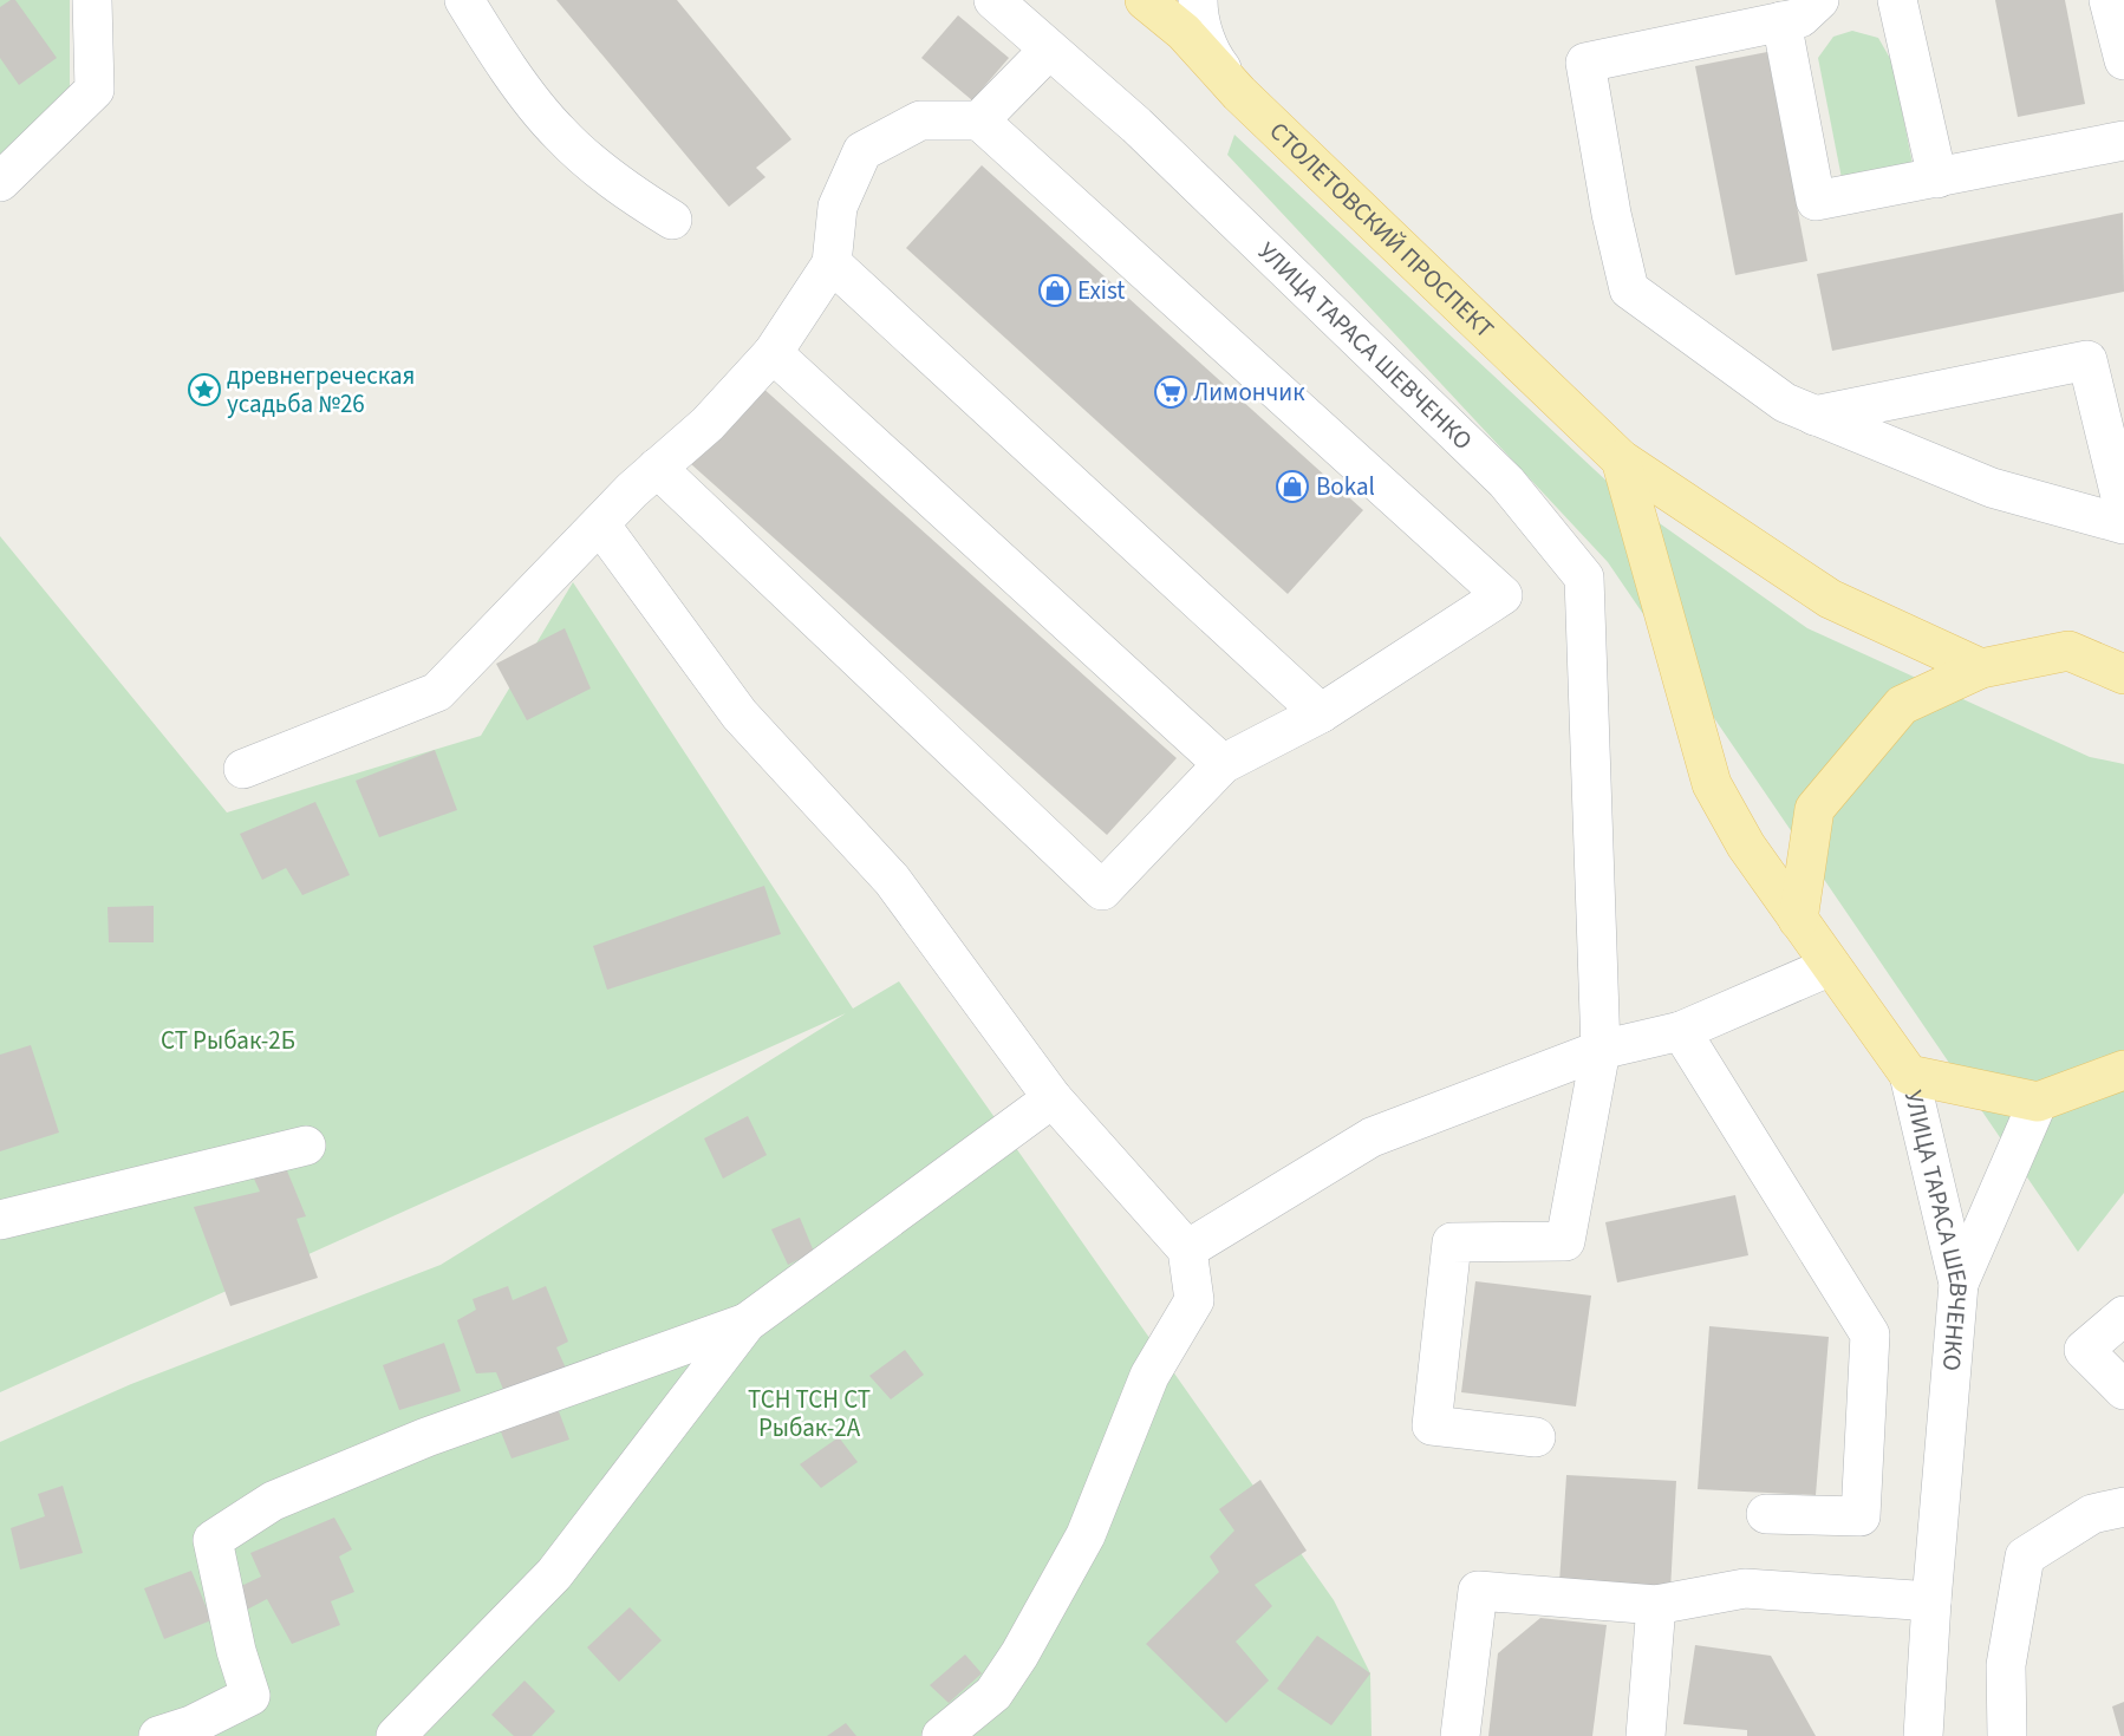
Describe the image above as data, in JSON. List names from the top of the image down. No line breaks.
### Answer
{"streets":{"main road":["СТОЛЕТОВСКИЙ ПРОСПЕКТ","УЛИЦА ТАРАСА ШЕВЧЕНКО"]},"crossings":[["СТОЛЕТОВСКИЙ ПРОСПЕКТ","УЛИЦА ТАРАСА ШЕВЧЕНКО"]],"parks":["СТ Рыбак-2Б","ТСН ТСН СТ Рыбак-2А"],"places":{"shop":["Exist","Bokal"],"place":["древнегреческая усадьба №26"],"supermarket":["Лимончик"]}}
